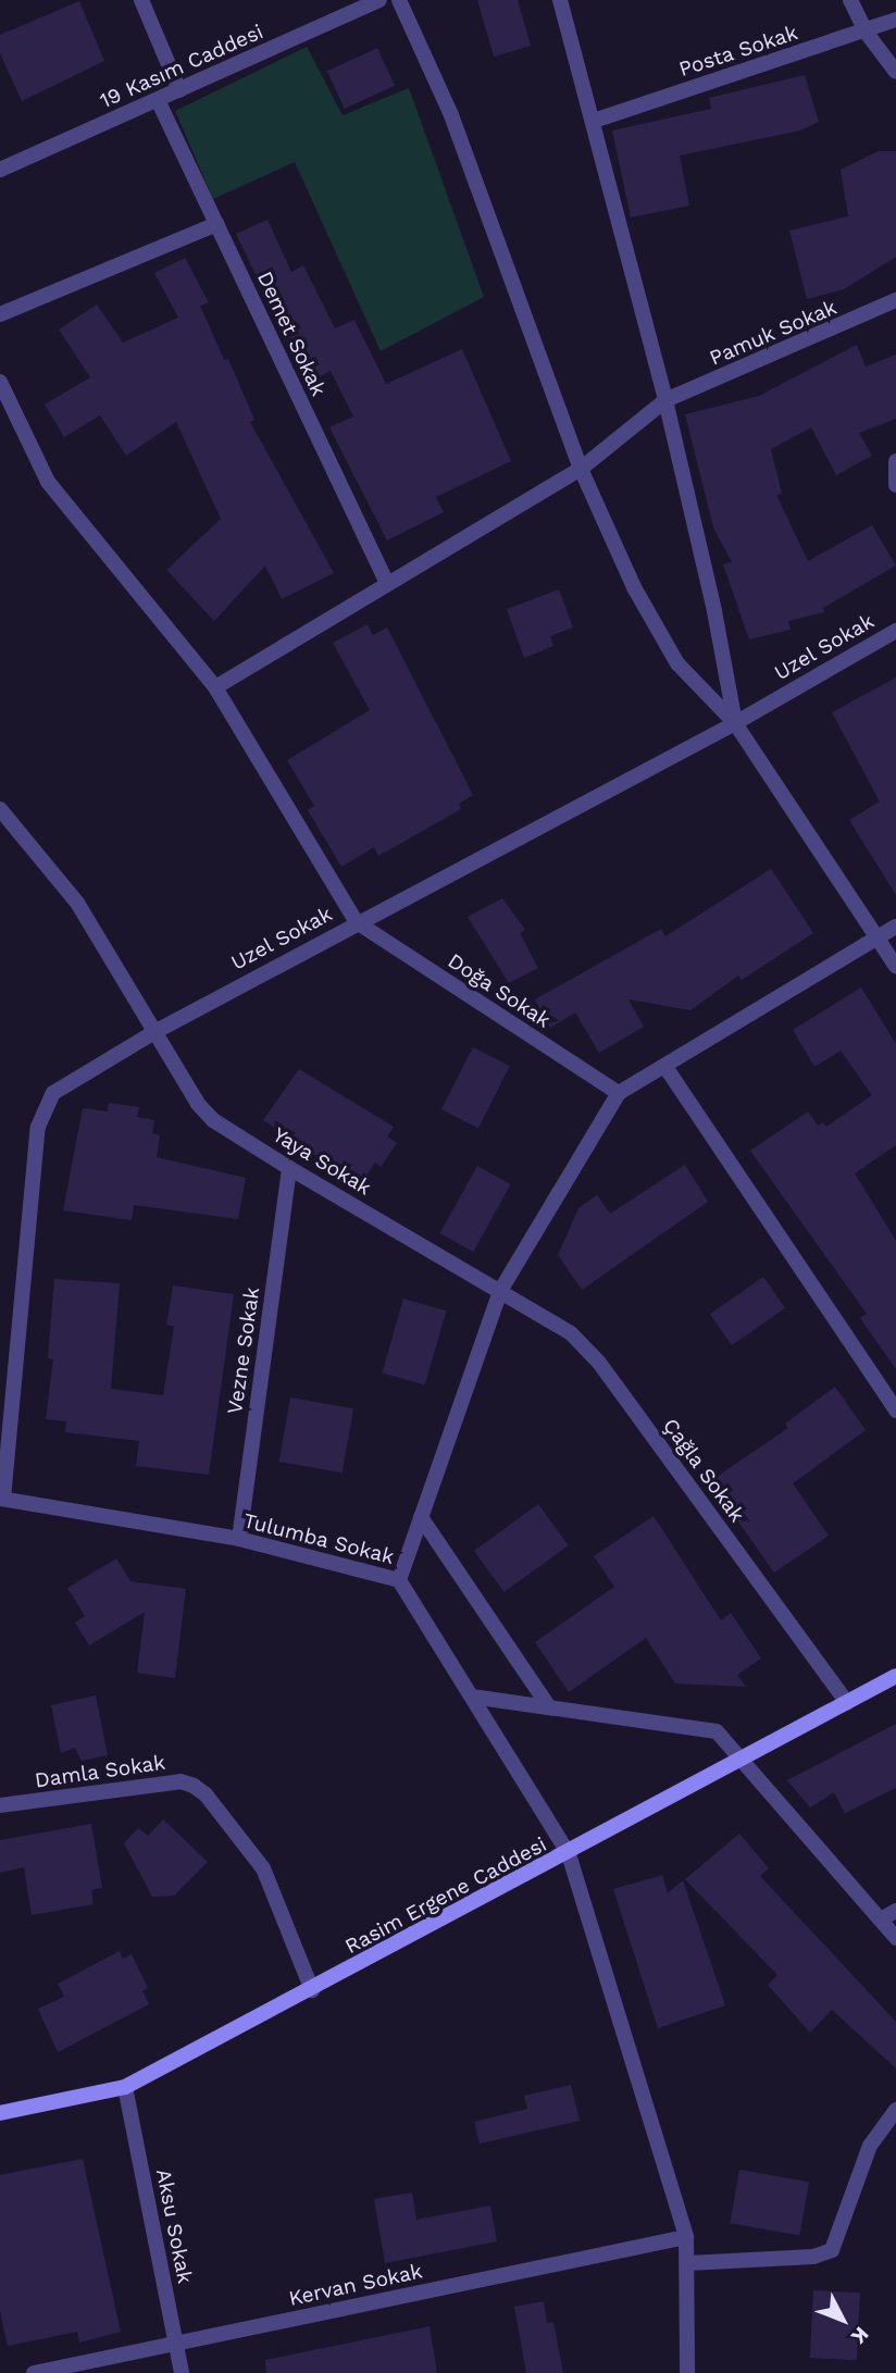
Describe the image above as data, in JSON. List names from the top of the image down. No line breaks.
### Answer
{"streets":{"main road":["Rasim Ergene Caddesi"],"street":["Posta Sokak","19 Kasım Caddesi","Pamuk Sokak","Demet Sokak","Uzel Sokak","Doğa Sokak","Yaya Sokak","Vezne Sokak","Çağla Sokak","Tulumba Sokak","Damla Sokak","Aksu Sokak","Kervan Sokak"]},"crossings":[["19 Kasım Caddesi","Demet Sokak"],["Pamuk Sokak","Demet Sokak"],["Uzel Sokak","Doğa Sokak"],["Uzel Sokak","Yaya Sokak"],["Uzel Sokak","Tulumba Sokak"],["Yaya Sokak","Vezne Sokak"],["Yaya Sokak","Çağla Sokak"],["Vezne Sokak","Tulumba Sokak"],["Çağla Sokak","Rasim Ergene Caddesi"],["Tulumba Sokak","Rasim Ergene Caddesi"],["Tulumba Sokak","Kervan Sokak"],["Damla Sokak","Rasim Ergene Caddesi"],["Rasim Ergene Caddesi","Aksu Sokak"],["Aksu Sokak","Kervan Sokak"]],"north":"bottom right"}
